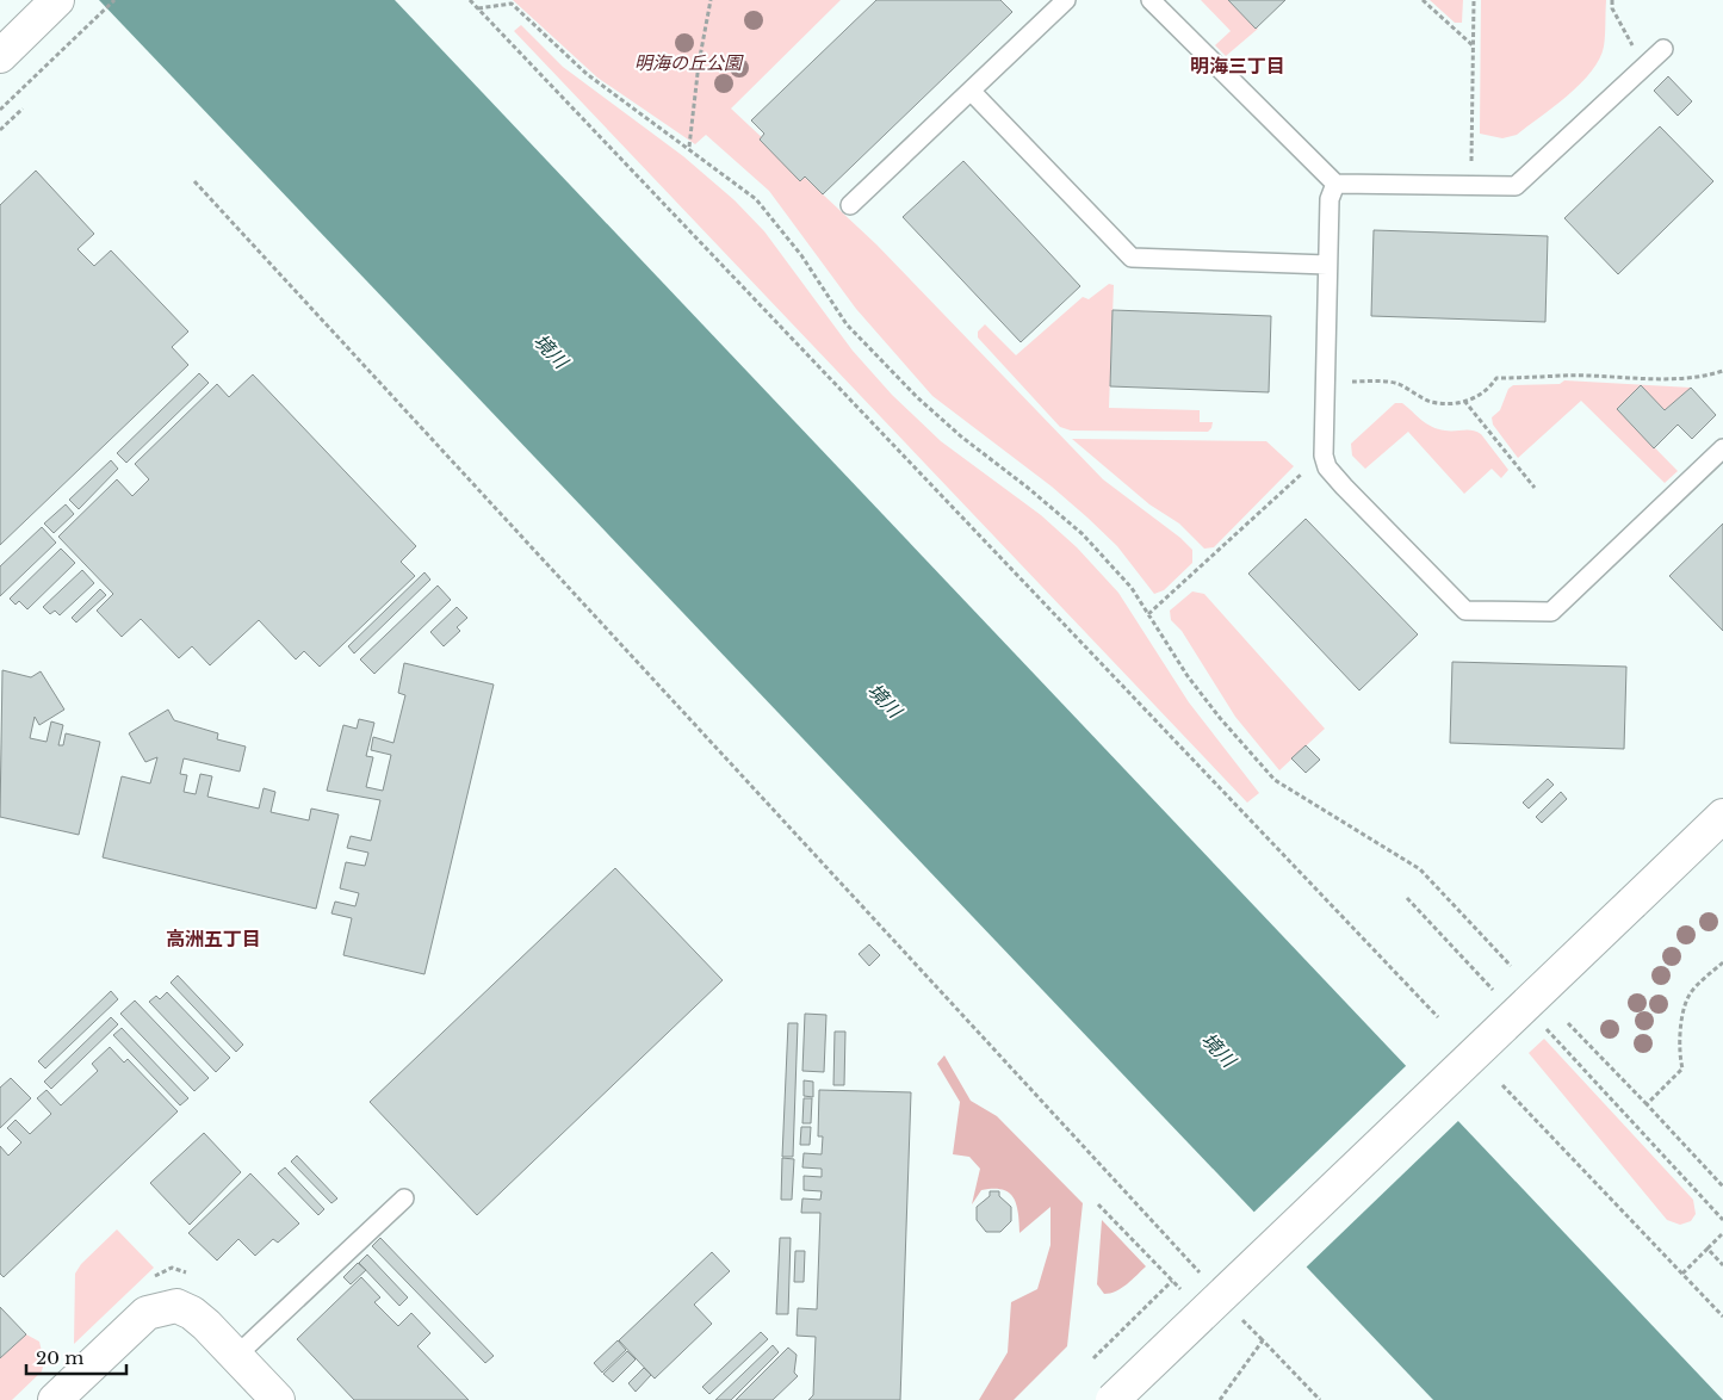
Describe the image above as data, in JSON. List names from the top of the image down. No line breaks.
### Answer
{"districts":["明海三丁目","高洲五丁目"],"water":["境川"],"parks":["明海の丘公園"],"scale_bar":"20 m"}
